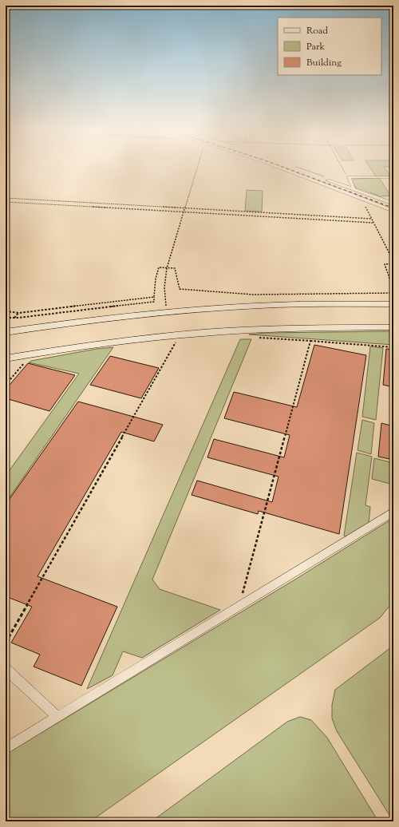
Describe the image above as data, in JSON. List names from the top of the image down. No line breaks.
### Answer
{"legend":["Road","Park","Building"]}
